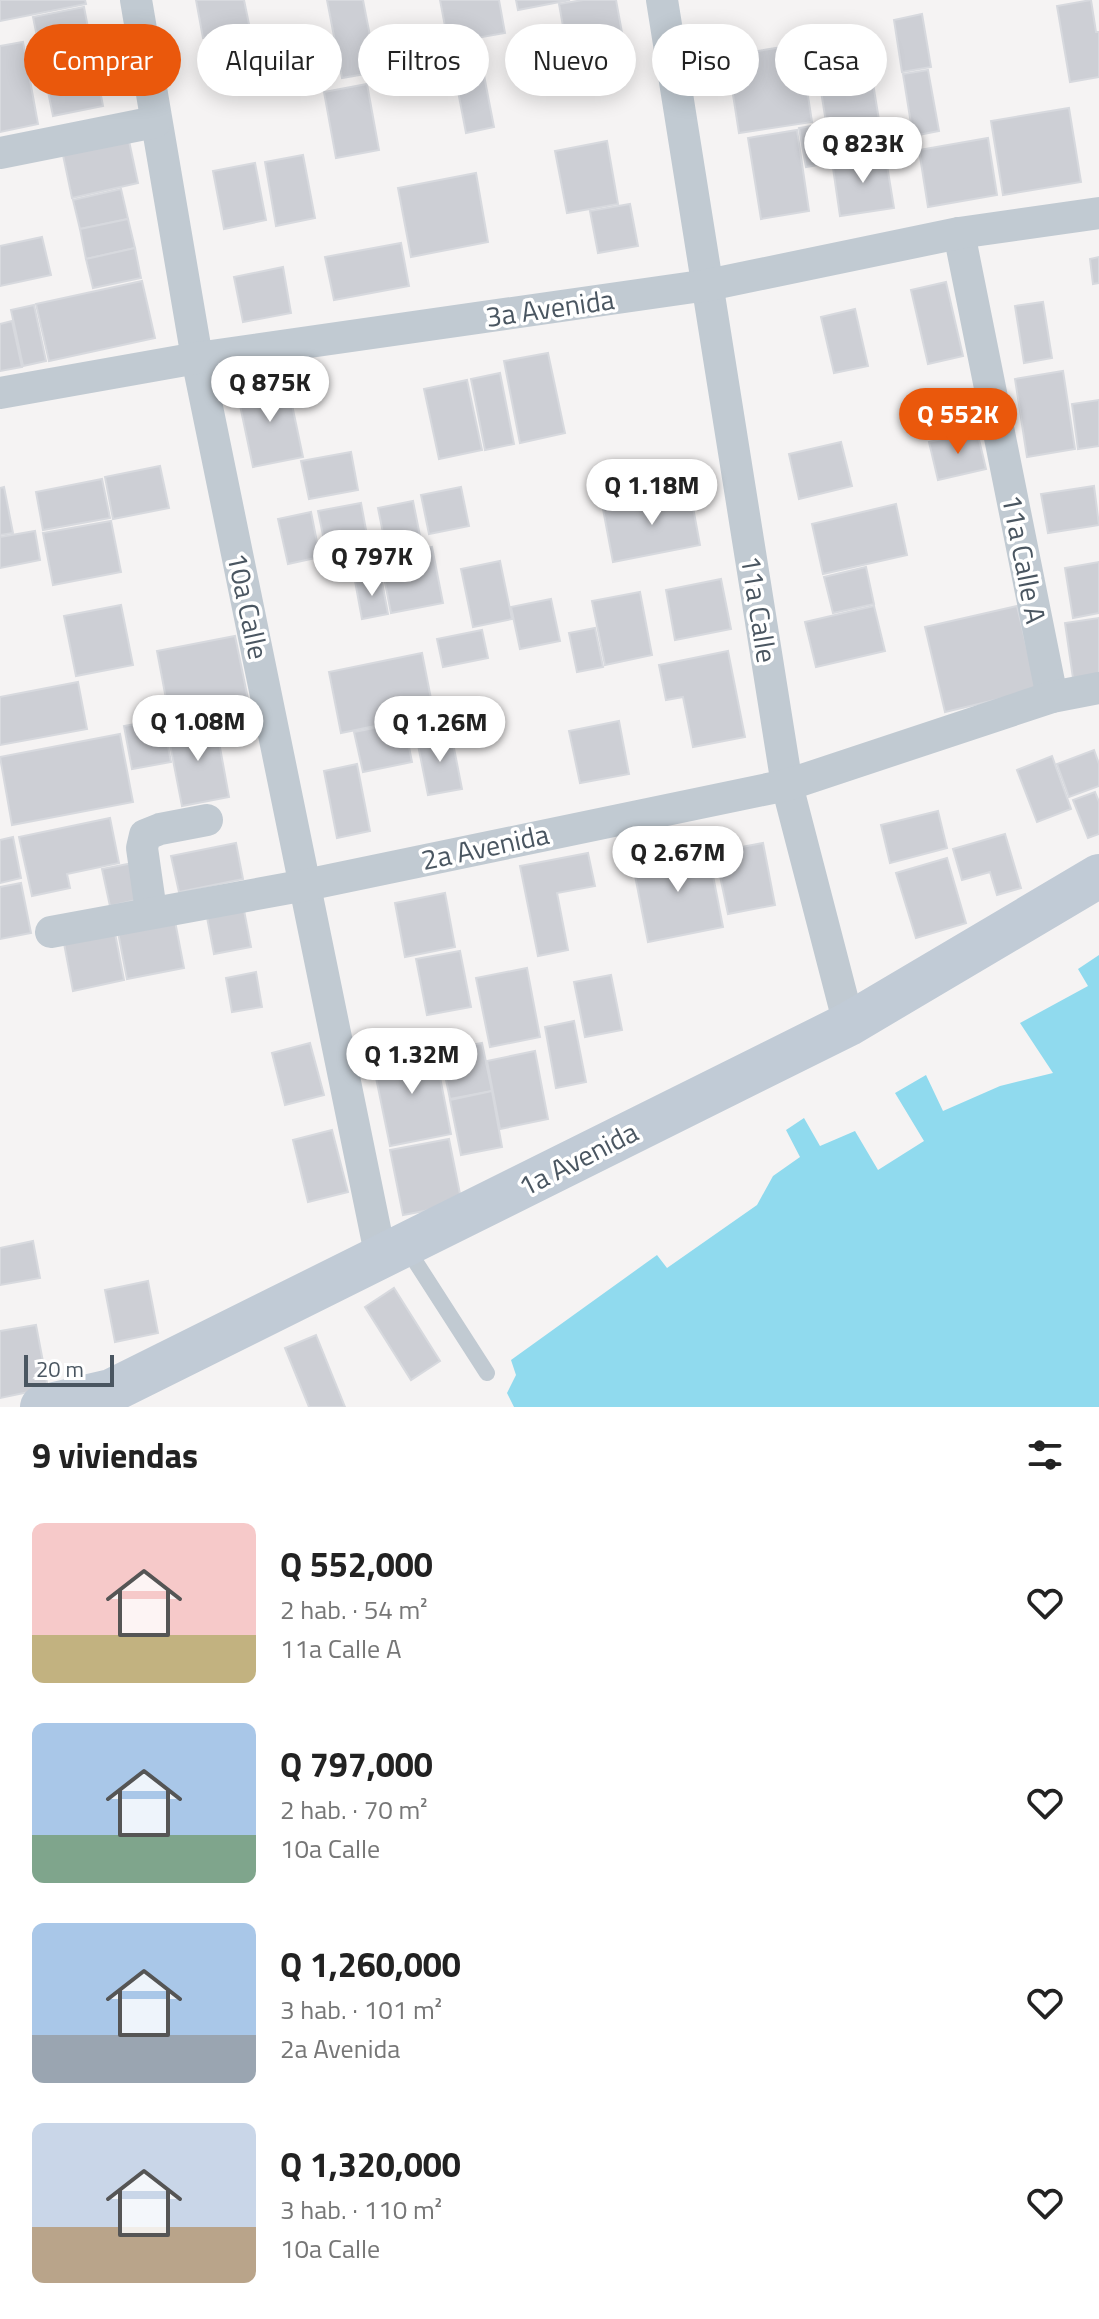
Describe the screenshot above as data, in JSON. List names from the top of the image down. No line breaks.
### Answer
{"streets":{"street":["3a Avenida","11a Calle A","10a Calle","11a Calle","2a Avenida","1a Avenida"]},"crossings":[["3a Avenida","11a Calle A"],["3a Avenida","10a Calle"],["3a Avenida","11a Calle"],["11a Calle A","2a Avenida"],["10a Calle","2a Avenida"],["10a Calle","1a Avenida"],["11a Calle","2a Avenida"],["11a Calle","1a Avenida"]],"scale_bar":"20 m","page":{"chip":["Comprar","Alquilar","Filtros","Nuevo","Piso","Casa"],"price":["Q 823K","Q 875K","Q 552K","Q 1.18M","Q 797K","Q 1.08M","Q 1.26M","Q 2.67M","Q 1.32M"],"scale":"20 m","heading":"9 viviendas","list":[{"name":"Q 552,000","note":"2 hab. · 54 m² · 11a Calle A"},{"name":"Q 797,000","note":"2 hab. · 70 m² · 10a Calle"},{"name":"Q 1,260,000","note":"3 hab. · 101 m² · 2a Avenida"},{"name":"Q 1,320,000","note":"3 hab. · 110 m² · 10a Calle"}]}}
